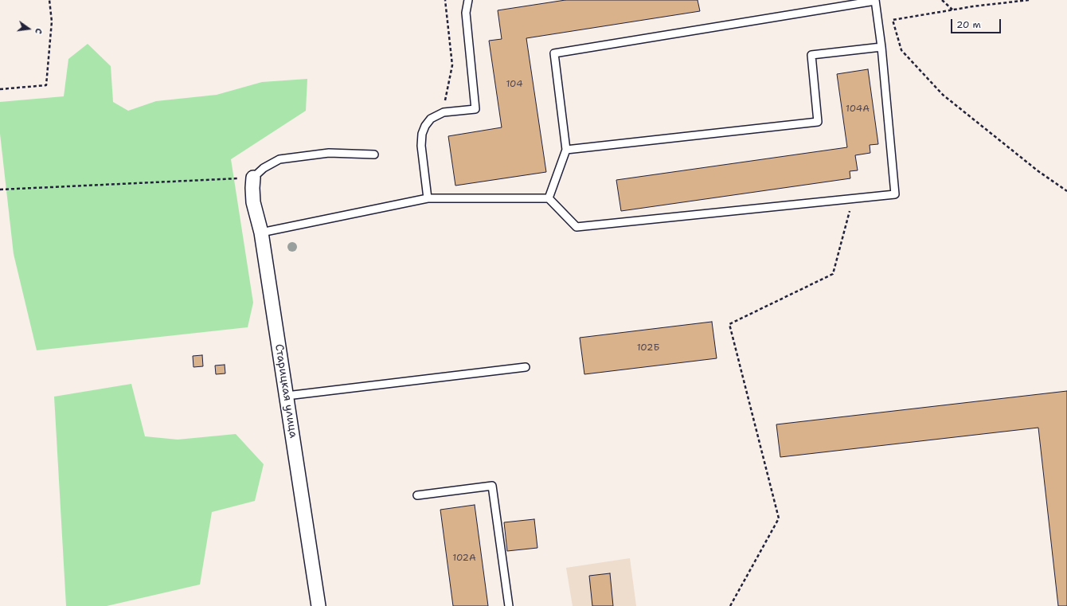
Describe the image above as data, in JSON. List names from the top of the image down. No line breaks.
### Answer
{"streets":{"street":["Старицкая улица"]},"house_numbers":["104","104А","102Б","102А"],"scale_bar":"20 m","north":"right"}
